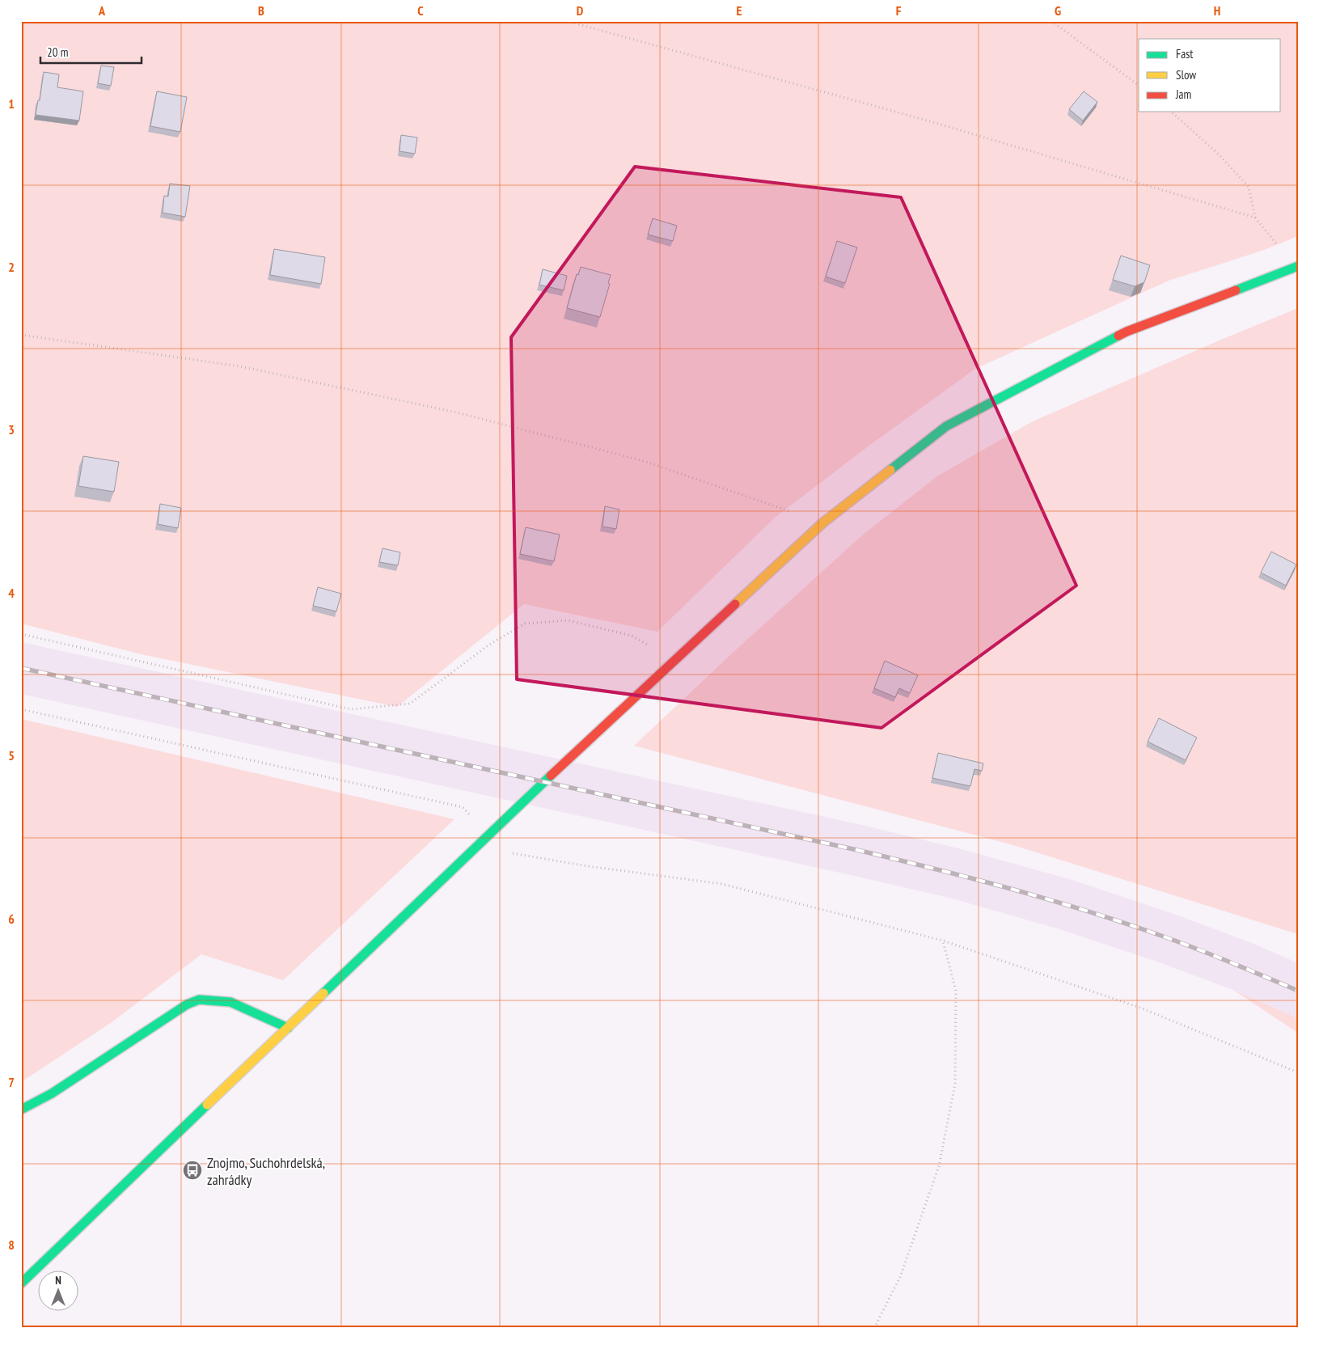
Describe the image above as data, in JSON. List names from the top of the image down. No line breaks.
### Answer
{"places":{"bus stop":["Znojmo, Suchohrdelská, zahrádky"]},"legend":["Fast","Slow","Jam"],"scale_bar":"20 m","north":"top","grid":{"columns":["A","B","C","D","E","F","G","H"],"rows":["1","2","3","4","5","6","7","8"]}}
